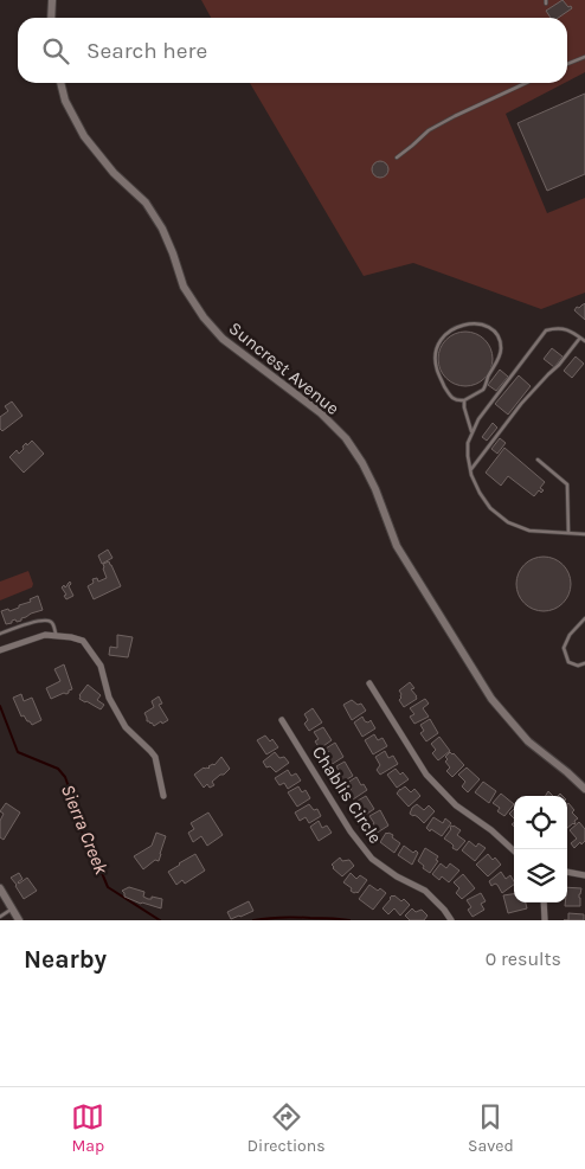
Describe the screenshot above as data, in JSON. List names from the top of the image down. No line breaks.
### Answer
{"streets":{"street":["Suncrest Avenue","Chablis Circle"]},"water":["Sierra Creek"],"page":{"search":"Search here","heading":["Nearby","0 results"],"nav":["Map","Directions","Saved"]}}
